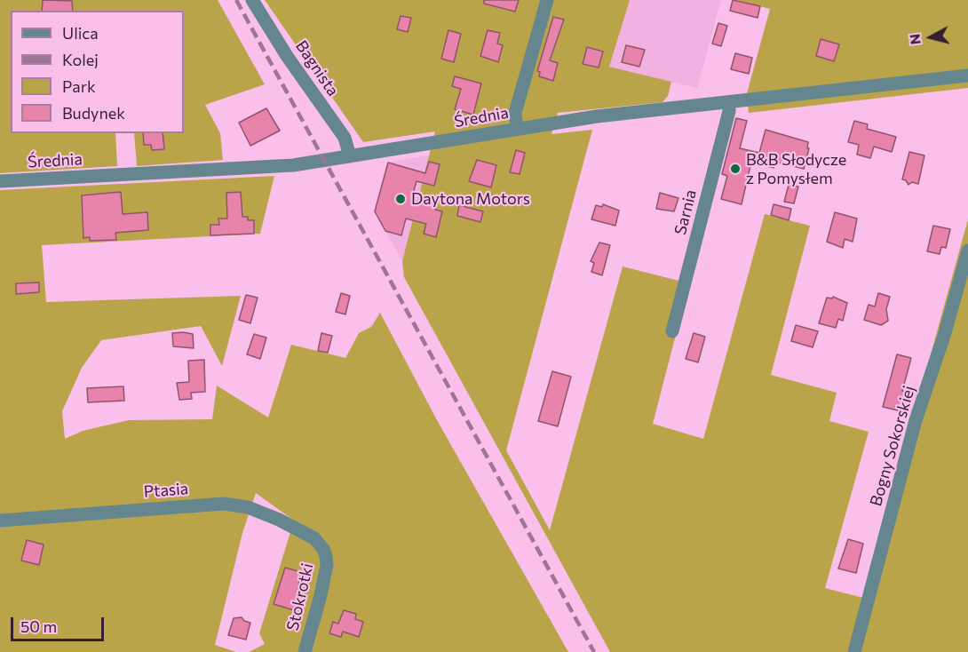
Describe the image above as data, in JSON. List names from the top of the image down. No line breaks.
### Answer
{"streets":{"street":["Bagnista","Średnia","Sarnia","Bogny Sokorskiej","Ptasia","Stokrotki"]},"crossings":[["Bagnista","Średnia"],["Średnia","Sarnia"],["Ptasia","Stokrotki"]],"places":["B&B Słodycze z Pomysłem","Daytona Motors"],"legend":["Ulica","Kolej","Park","Budynek"],"scale_bar":"50 m","north":"left"}
